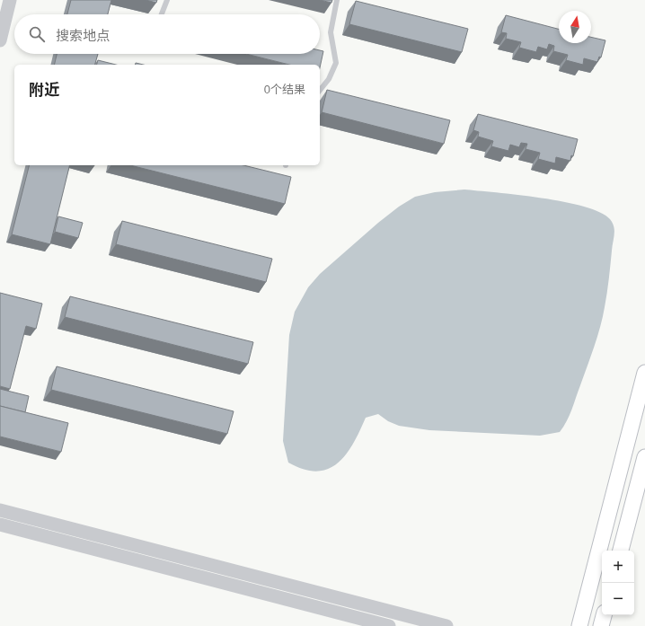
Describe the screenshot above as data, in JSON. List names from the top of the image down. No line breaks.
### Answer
{"north":"top","page":{"search":"搜索地点","heading":["附近","0个结果"],"map_buttons":["+","−"]}}
